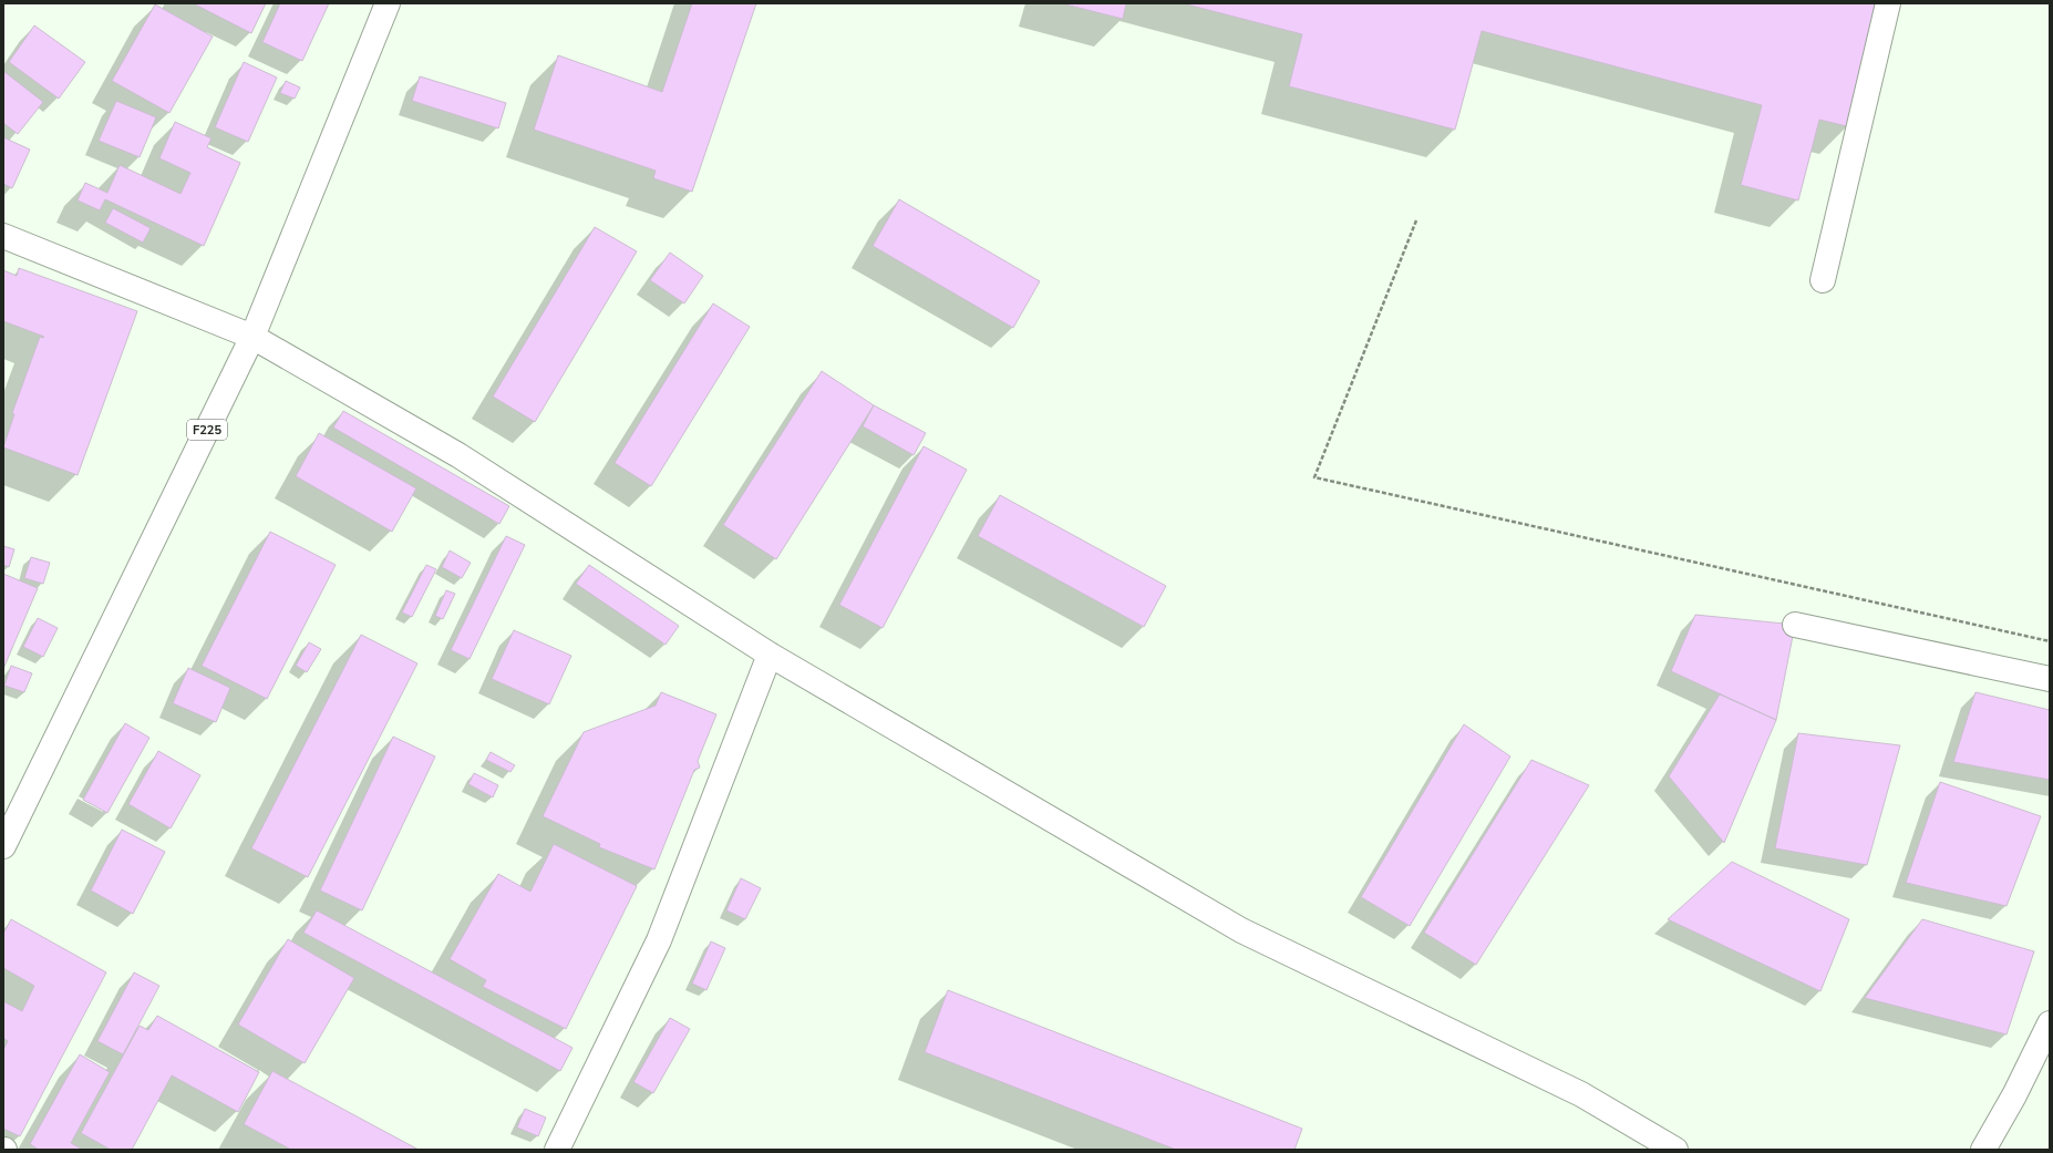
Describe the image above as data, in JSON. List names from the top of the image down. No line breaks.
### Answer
{"streets":{"street":["F225"]}}
